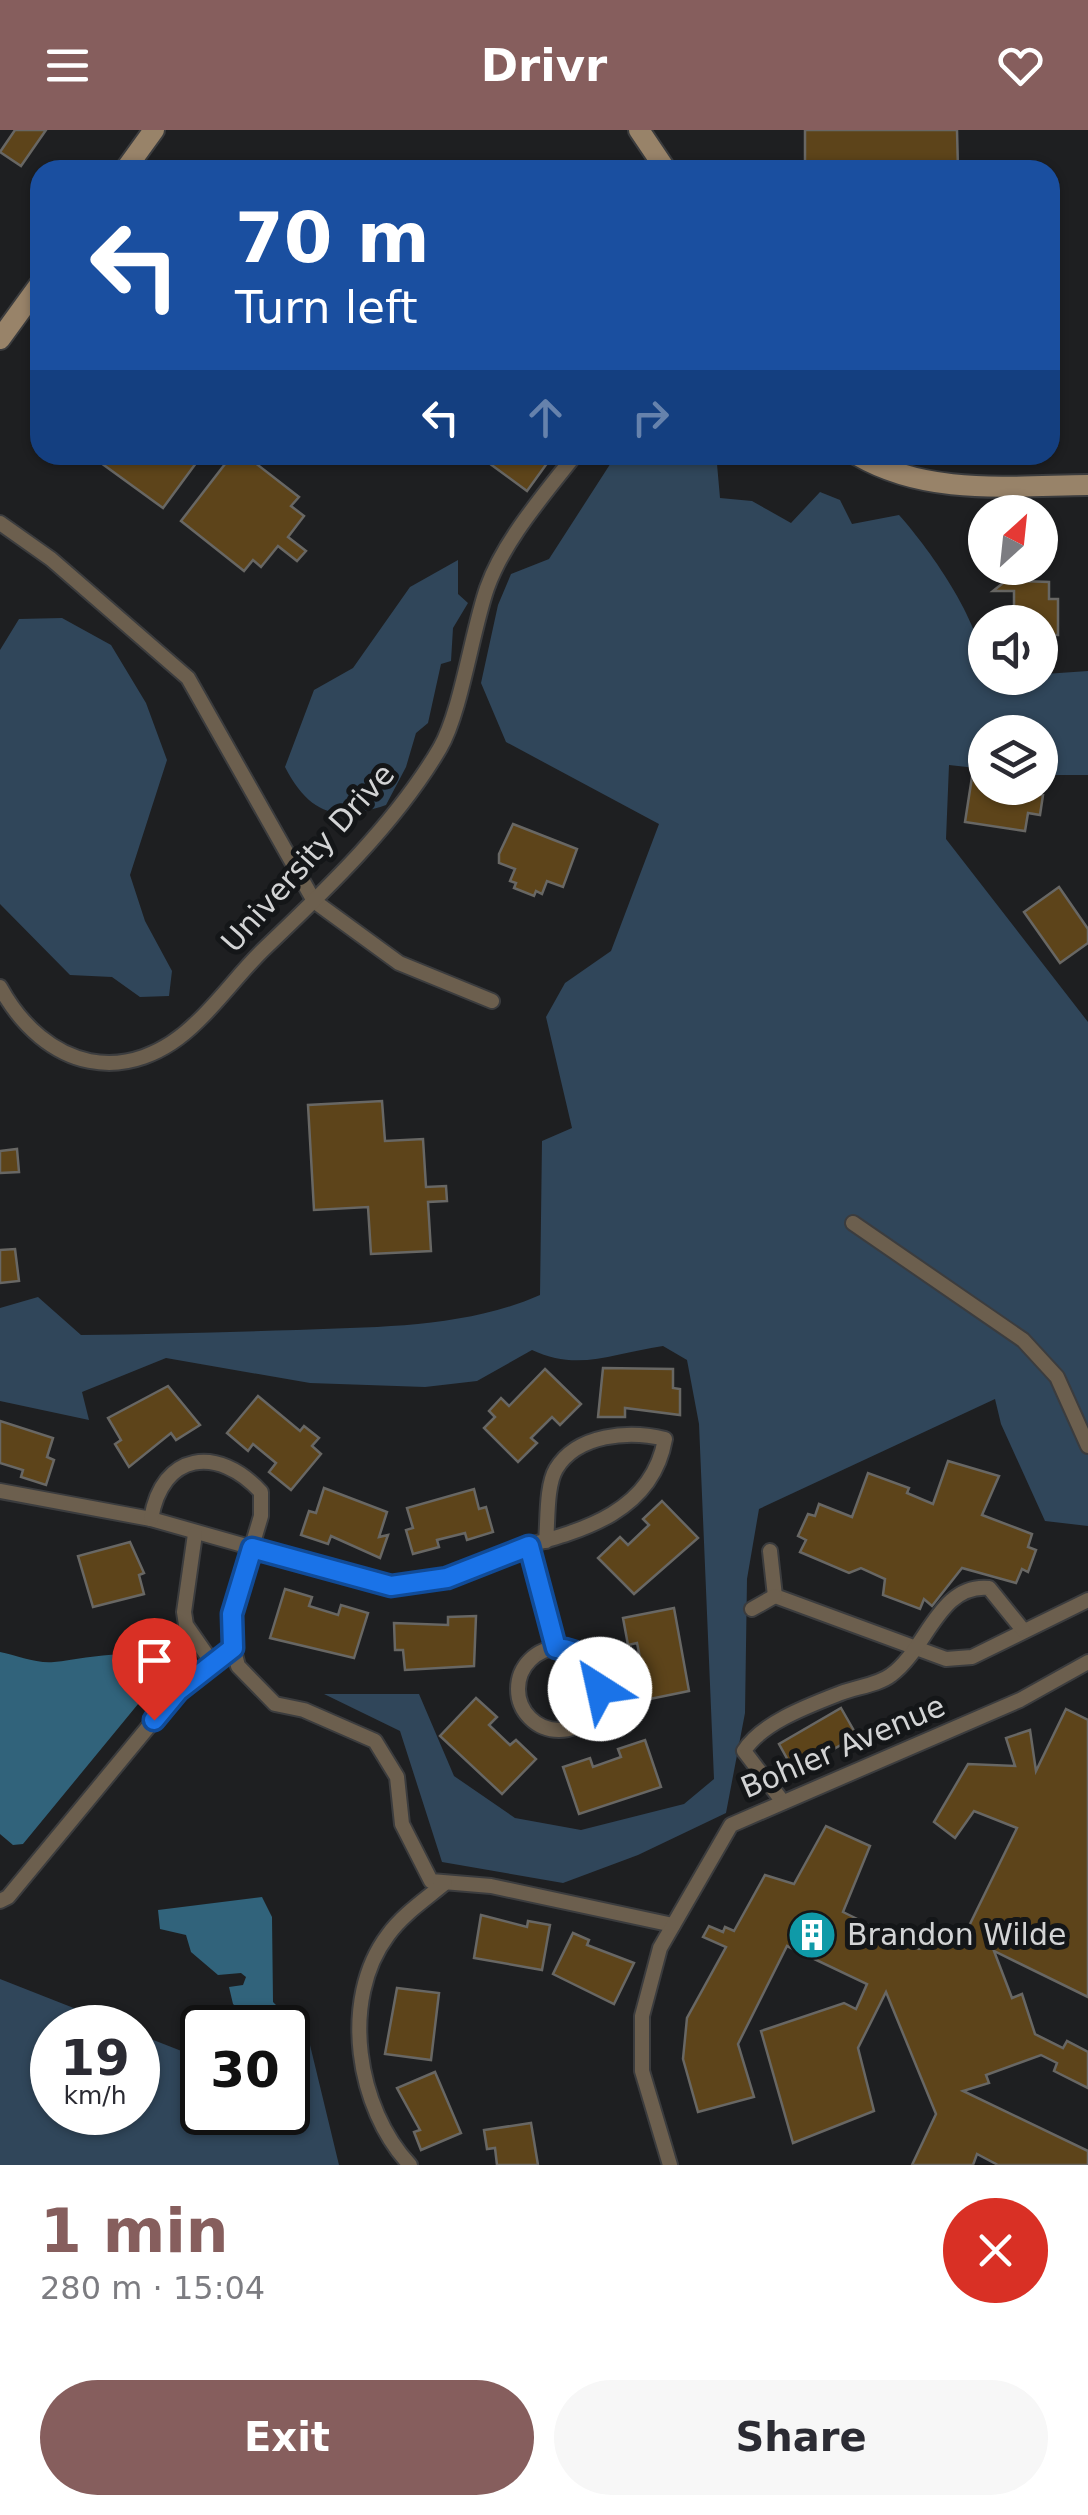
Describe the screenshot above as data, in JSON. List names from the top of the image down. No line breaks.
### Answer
{"streets":{"street":["University Drive","Bohler Avenue"]},"places":{"building":["Brandon Wilde"]},"north":"top right","page":{"header":"Drivr","turn":["70 m","Turn left"],"speed":"19 km/h","limit":"30","heading":["1 min","280 m · 15:04"],"buttons":["Exit","Share"]}}
